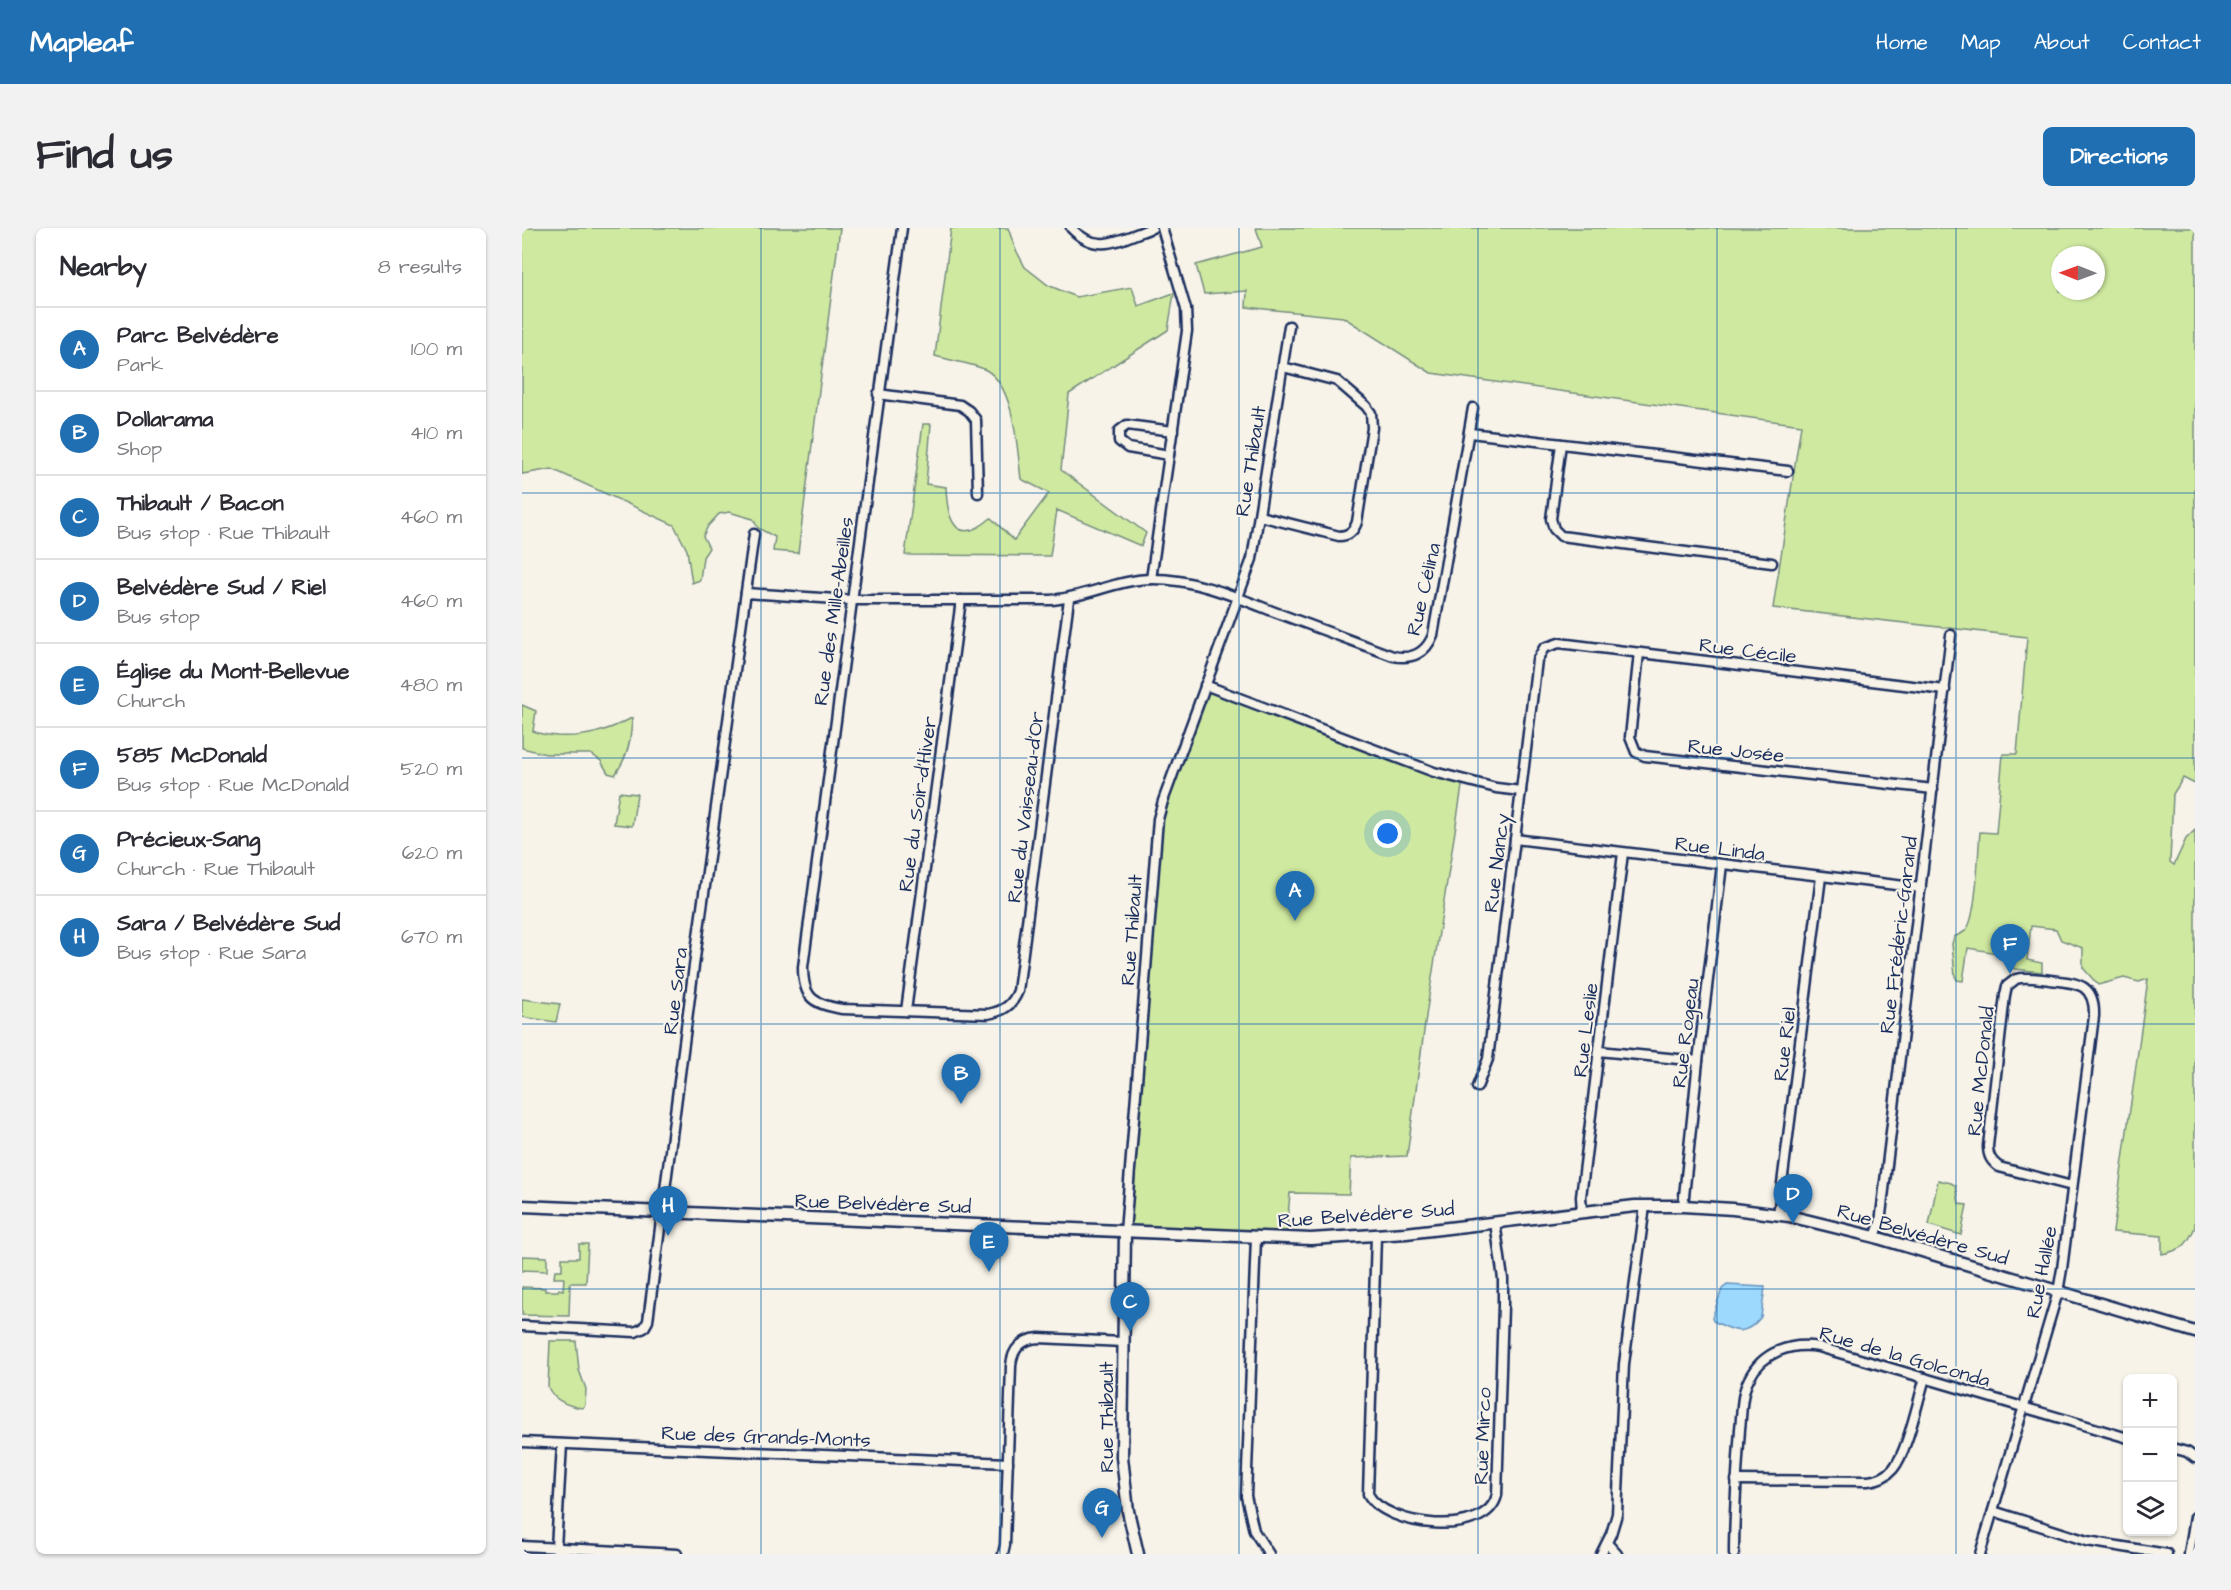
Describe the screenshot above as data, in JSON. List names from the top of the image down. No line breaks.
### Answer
{"streets":{"street":["Rue Thibault","Rue Célina","Rue des Mille-Abeilles","Rue Cécile","Rue Josée","Rue du Soir-d'Hiver","Rue du Vaisseau-d'Or","Rue Linda","Rue Nancy","Rue Frédéric-Garand","Rue Sara","Rue Leslie","Rue Rogeau","Rue Riel","Rue McDonald","Rue Belvédère Sud","Rue Hallée","Rue de la Golconda","Rue des Grands-Monts","Rue Mirco"]},"crossings":[["Rue Thibault","Rue Célina"],["Rue Thibault","Rue Belvédère Sud"],["Rue des Mille-Abeilles","Rue du Soir-d'Hiver"],["Rue des Mille-Abeilles","Rue du Vaisseau-d'Or"],["Rue Cécile","Rue Josée"],["Rue Cécile","Rue Nancy"],["Rue Cécile","Rue Frédéric-Garand"],["Rue Josée","Rue Frédéric-Garand"],["Rue du Soir-d'Hiver","Rue du Vaisseau-d'Or"],["Rue Linda","Rue Nancy"],["Rue Linda","Rue Frédéric-Garand"],["Rue Linda","Rue Leslie"],["Rue Linda","Rue Rogeau"],["Rue Linda","Rue Riel"],["Rue Frédéric-Garand","Rue Belvédère Sud"],["Rue Sara","Rue Belvédère Sud"],["Rue Leslie","Rue Belvédère Sud"],["Rue Rogeau","Rue Belvédère Sud"],["Rue Riel","Rue Belvédère Sud"],["Rue McDonald","Rue Hallée"],["Rue Belvédère Sud","Rue Hallée"],["Rue Belvédère Sud","Rue Mirco"],["Rue Hallée","Rue de la Golconda"]],"north":"left","page":{"header":"Mapleaf","nav":["Home","Map","About","Contact"],"title":"Find us","buttons":"Directions","heading":["Nearby","8 results"],"list":[{"mark":"A","name":"Parc Belvédère","note":"Park","value":"100 m"},{"mark":"B","name":"Dollarama","note":"Shop","value":"410 m"},{"mark":"C","name":"Thibault / Bacon","note":"Bus stop · Rue Thibault","value":"460 m"},{"mark":"D","name":"Belvédère Sud / Riel","note":"Bus stop","value":"460 m"},{"mark":"E","name":"Église du Mont-Bellevue","note":"Church","value":"480 m"},{"mark":"F","name":"585 McDonald","note":"Bus stop · Rue McDonald","value":"520 m"},{"mark":"G","name":"Précieux-Sang","note":"Church · Rue Thibault","value":"620 m"},{"mark":"H","name":"Sara / Belvédère Sud","note":"Bus stop · Rue Sara","value":"670 m"}],"pins":["A","F","B","D","H","E","C","G"],"map_buttons":["+","−"]}}
